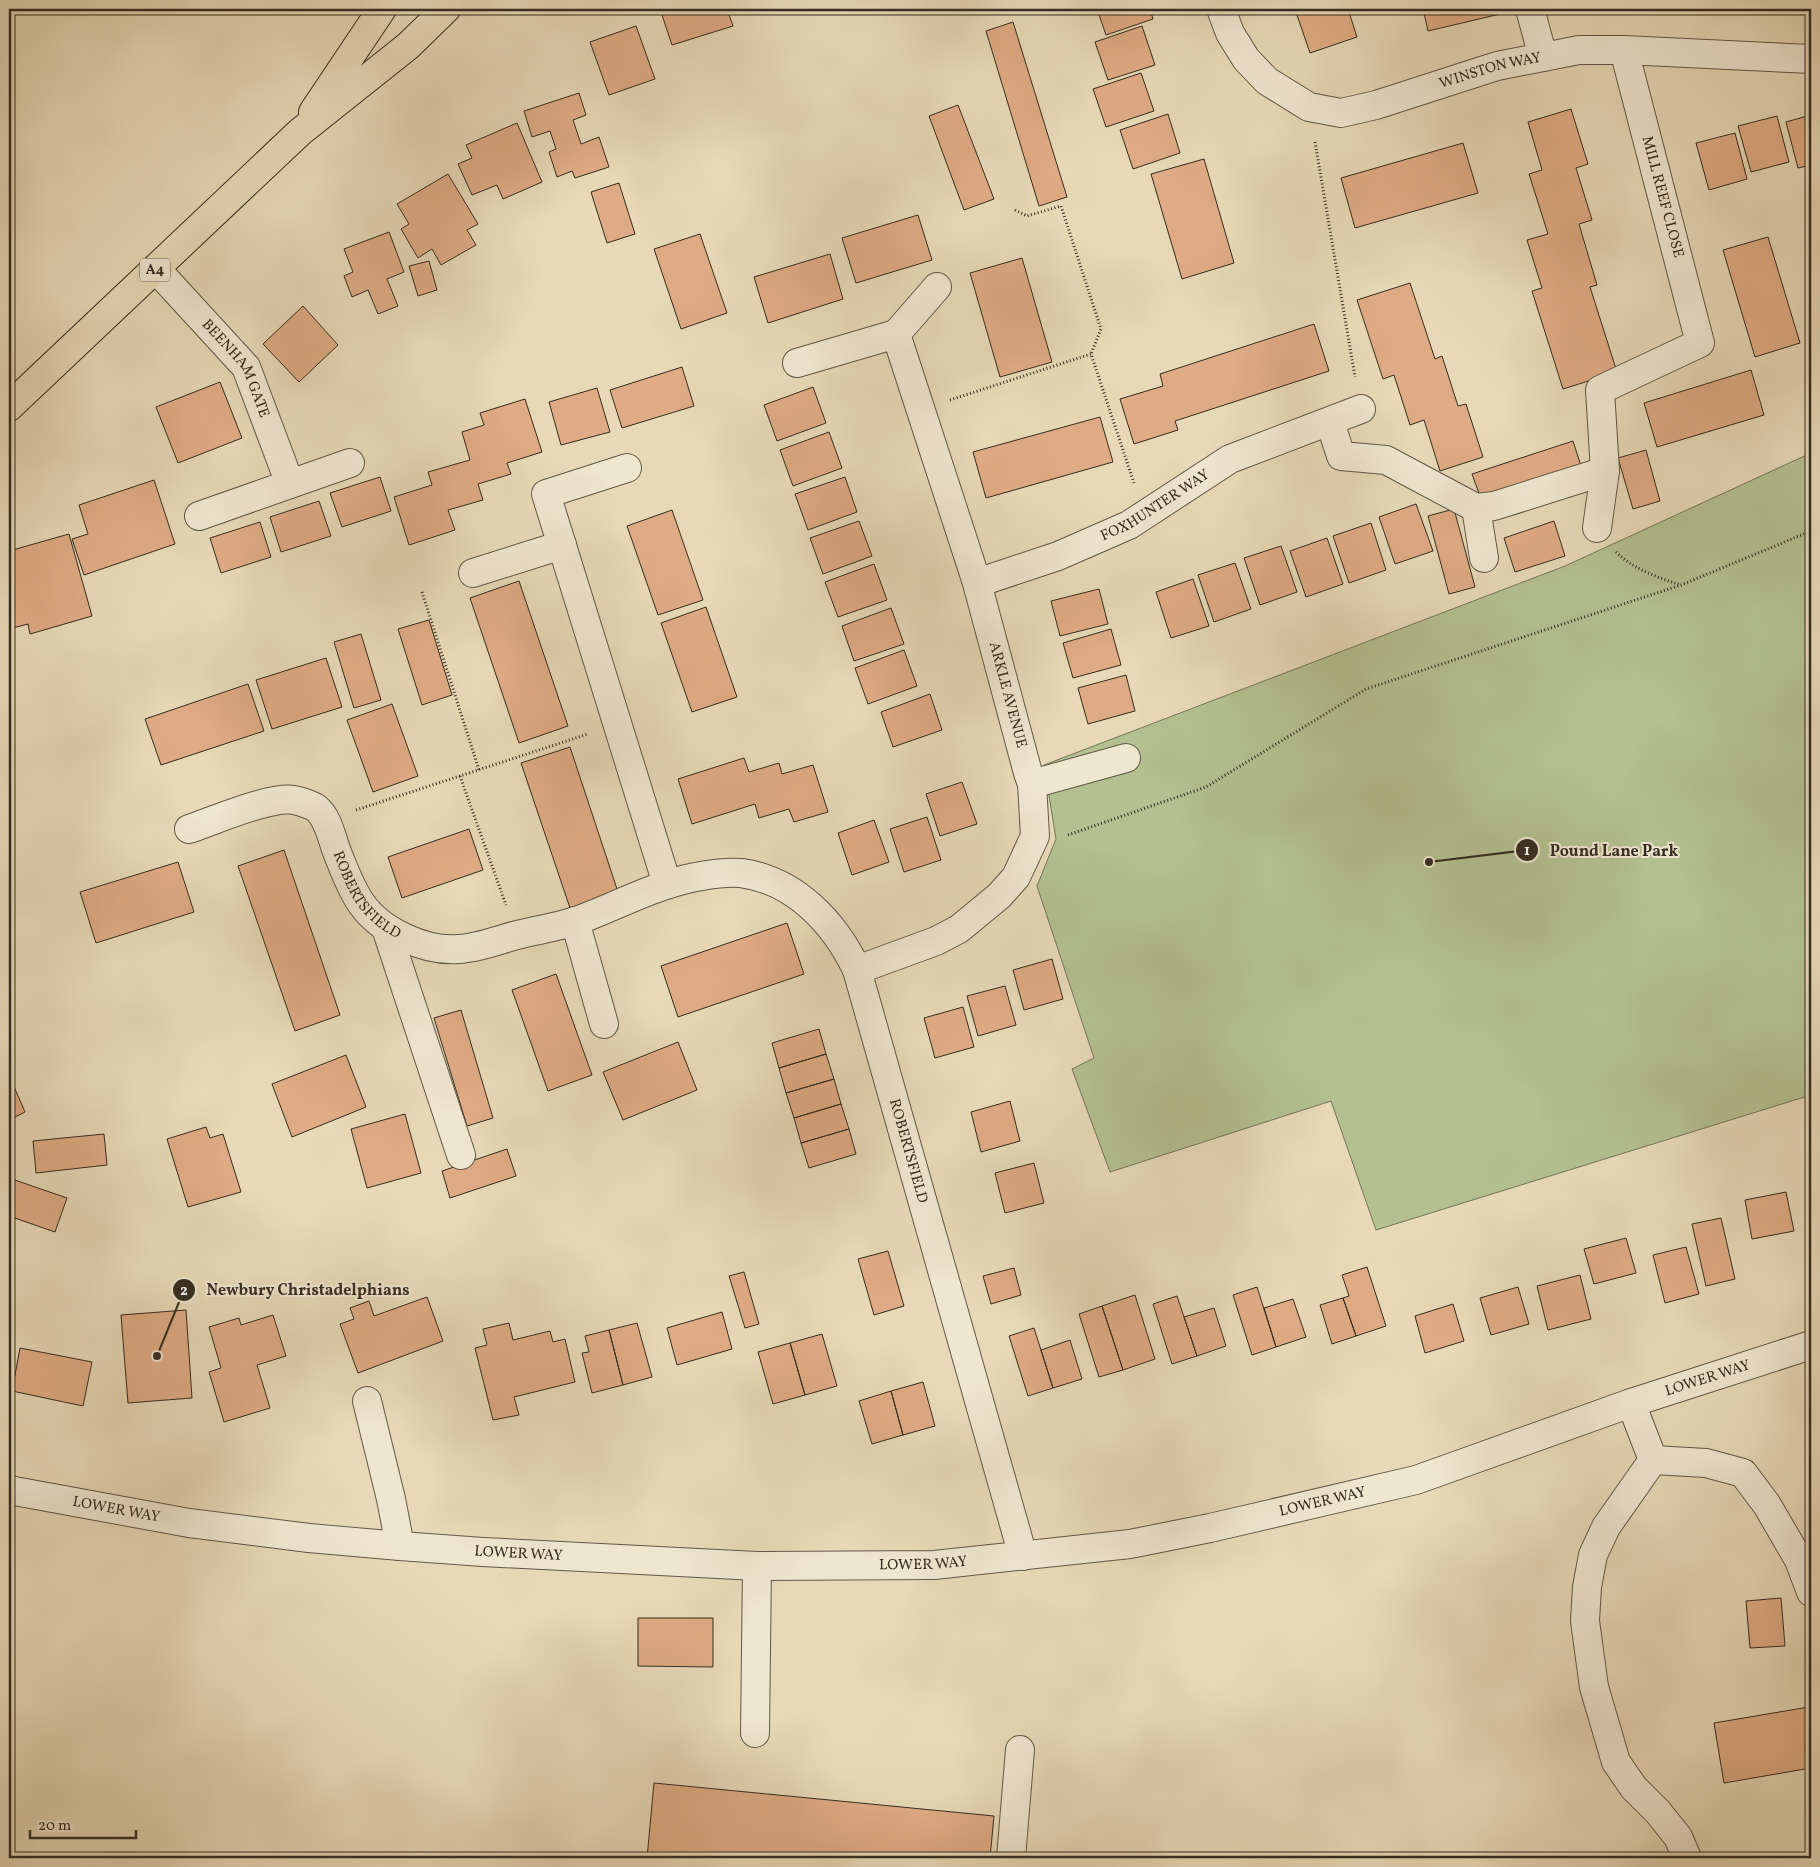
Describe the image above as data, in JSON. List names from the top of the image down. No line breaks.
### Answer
{"streets":{"main road":["A4"],"street":["WINSTON WAY","MILL REEF CLOSE","BEENHAM GATE","FOXHUNTER WAY","ARKLE AVENUE","ROBERTSFIELD","LOWER WAY"]},"crossings":[["WINSTON WAY","MILL REEF CLOSE"],["A4","BEENHAM GATE"],["FOXHUNTER WAY","ARKLE AVENUE"],["ARKLE AVENUE","ROBERTSFIELD"],["ROBERTSFIELD","LOWER WAY"]],"places":["Pound Lane Park","Newbury Christadelphians"],"scale_bar":"20 m"}
